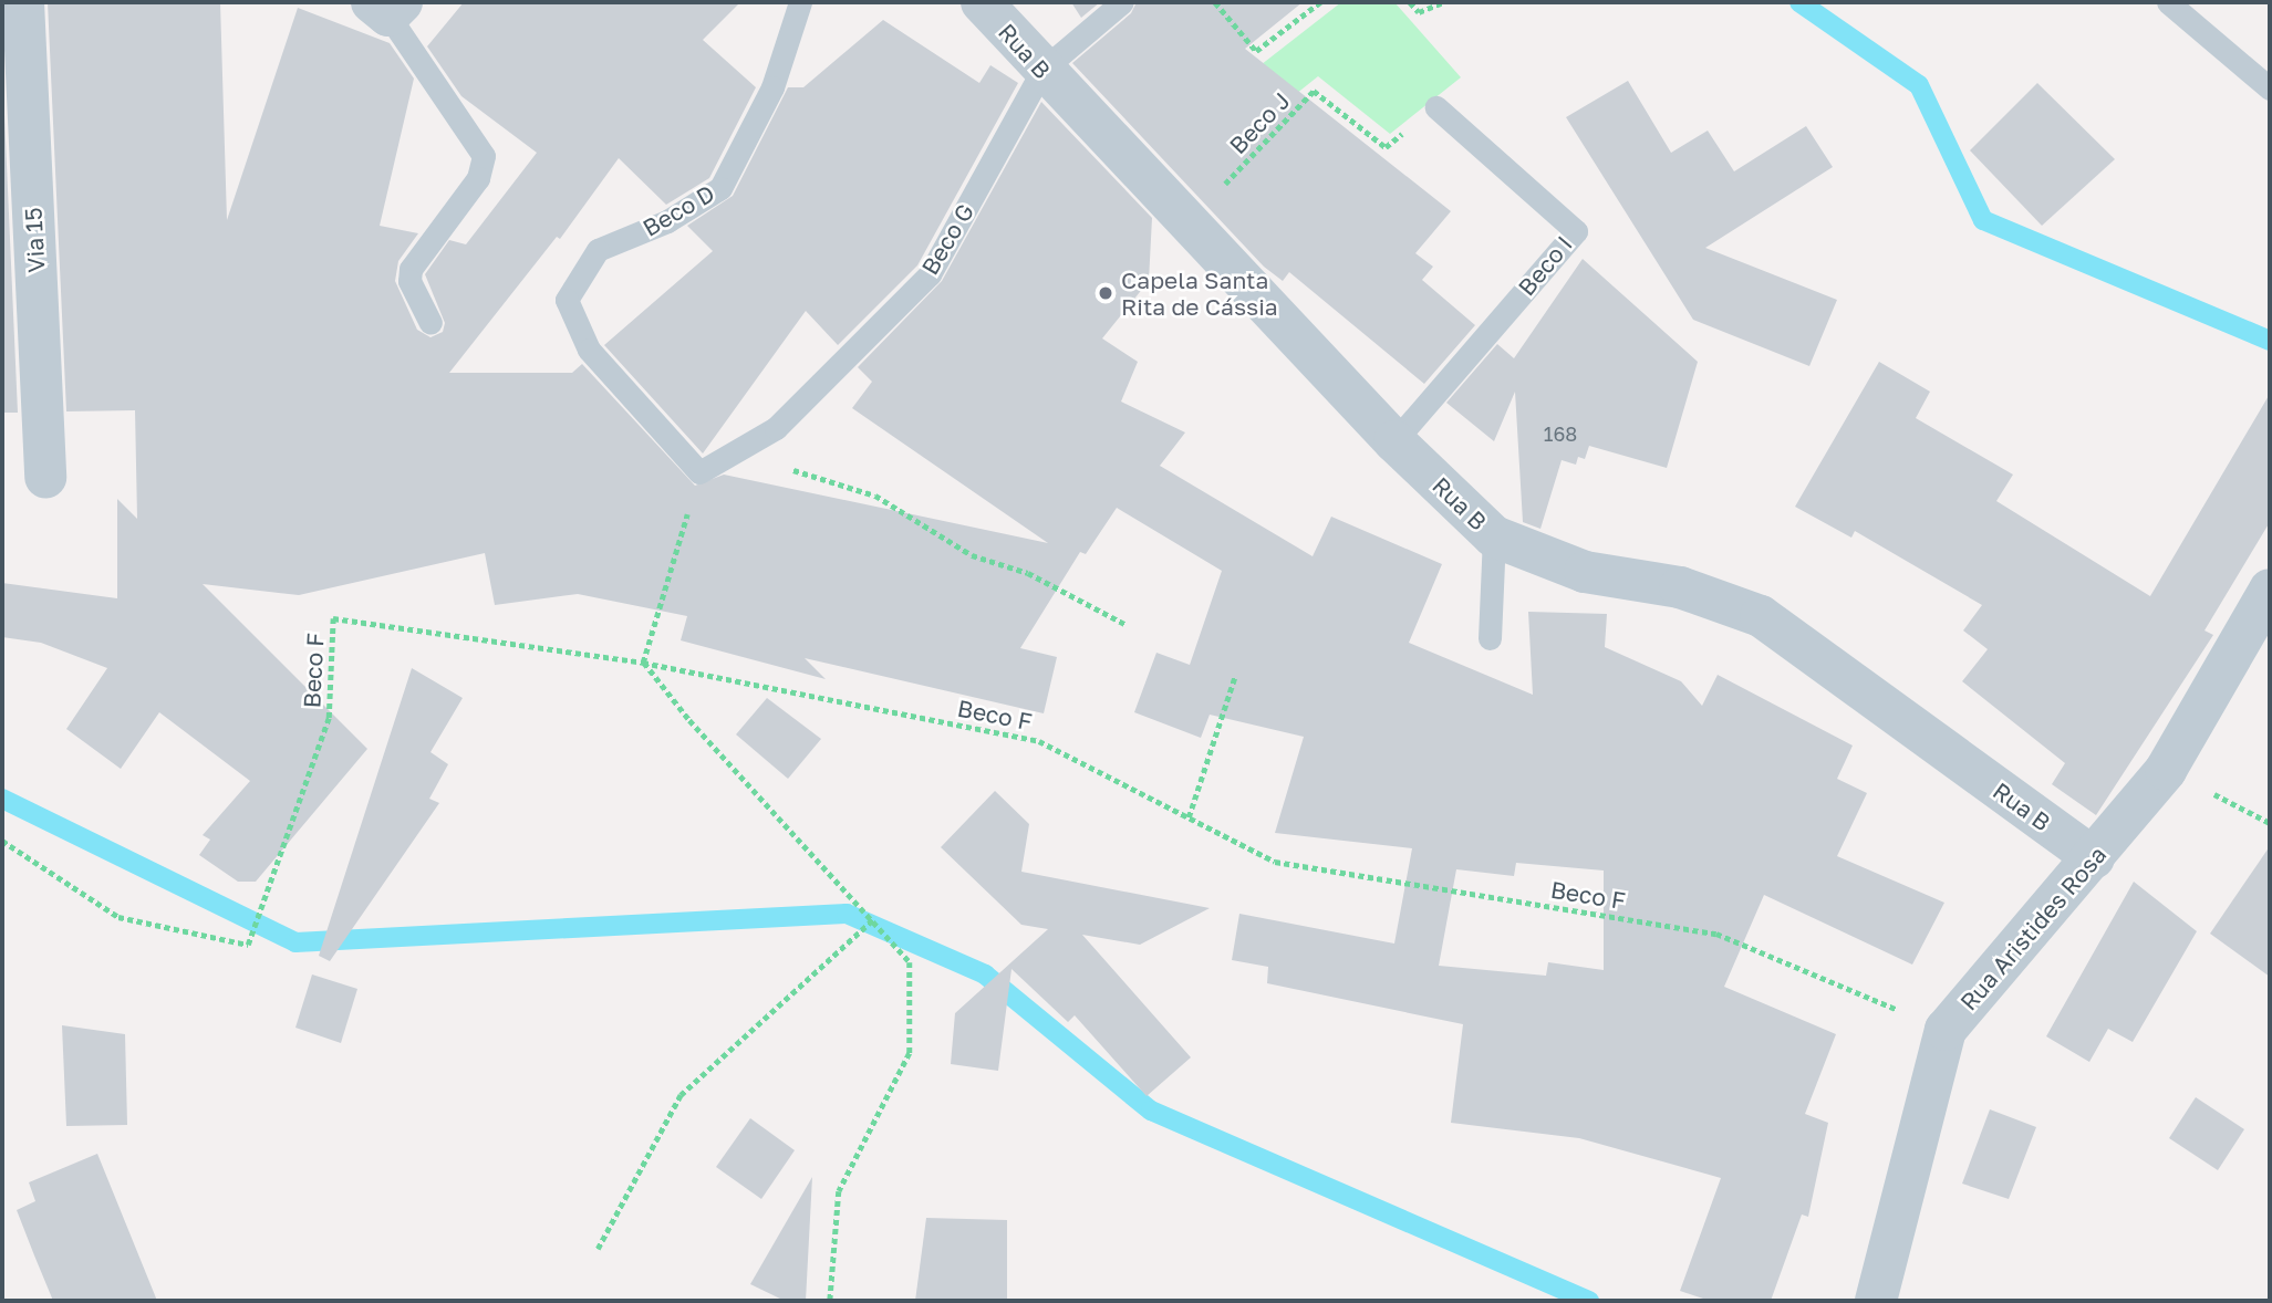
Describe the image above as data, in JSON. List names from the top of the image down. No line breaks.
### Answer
{"streets":{"street":["Rua B","Via 15","Rua Aristides Rosa"],"lane":["Beco D","Beco G","Beco I"],"path":["Beco J","Beco F"]},"crossings":[["Rua B","Beco J"],["Rua B","Beco G"],["Rua B","Beco I"],["Rua B","Rua Aristides Rosa"],["Beco J","Beco I"],["Beco D","Beco G"],["Beco F","Rua Aristides Rosa"]],"places":["Capela Santa Rita de Cássia"],"house_numbers":["168"]}
